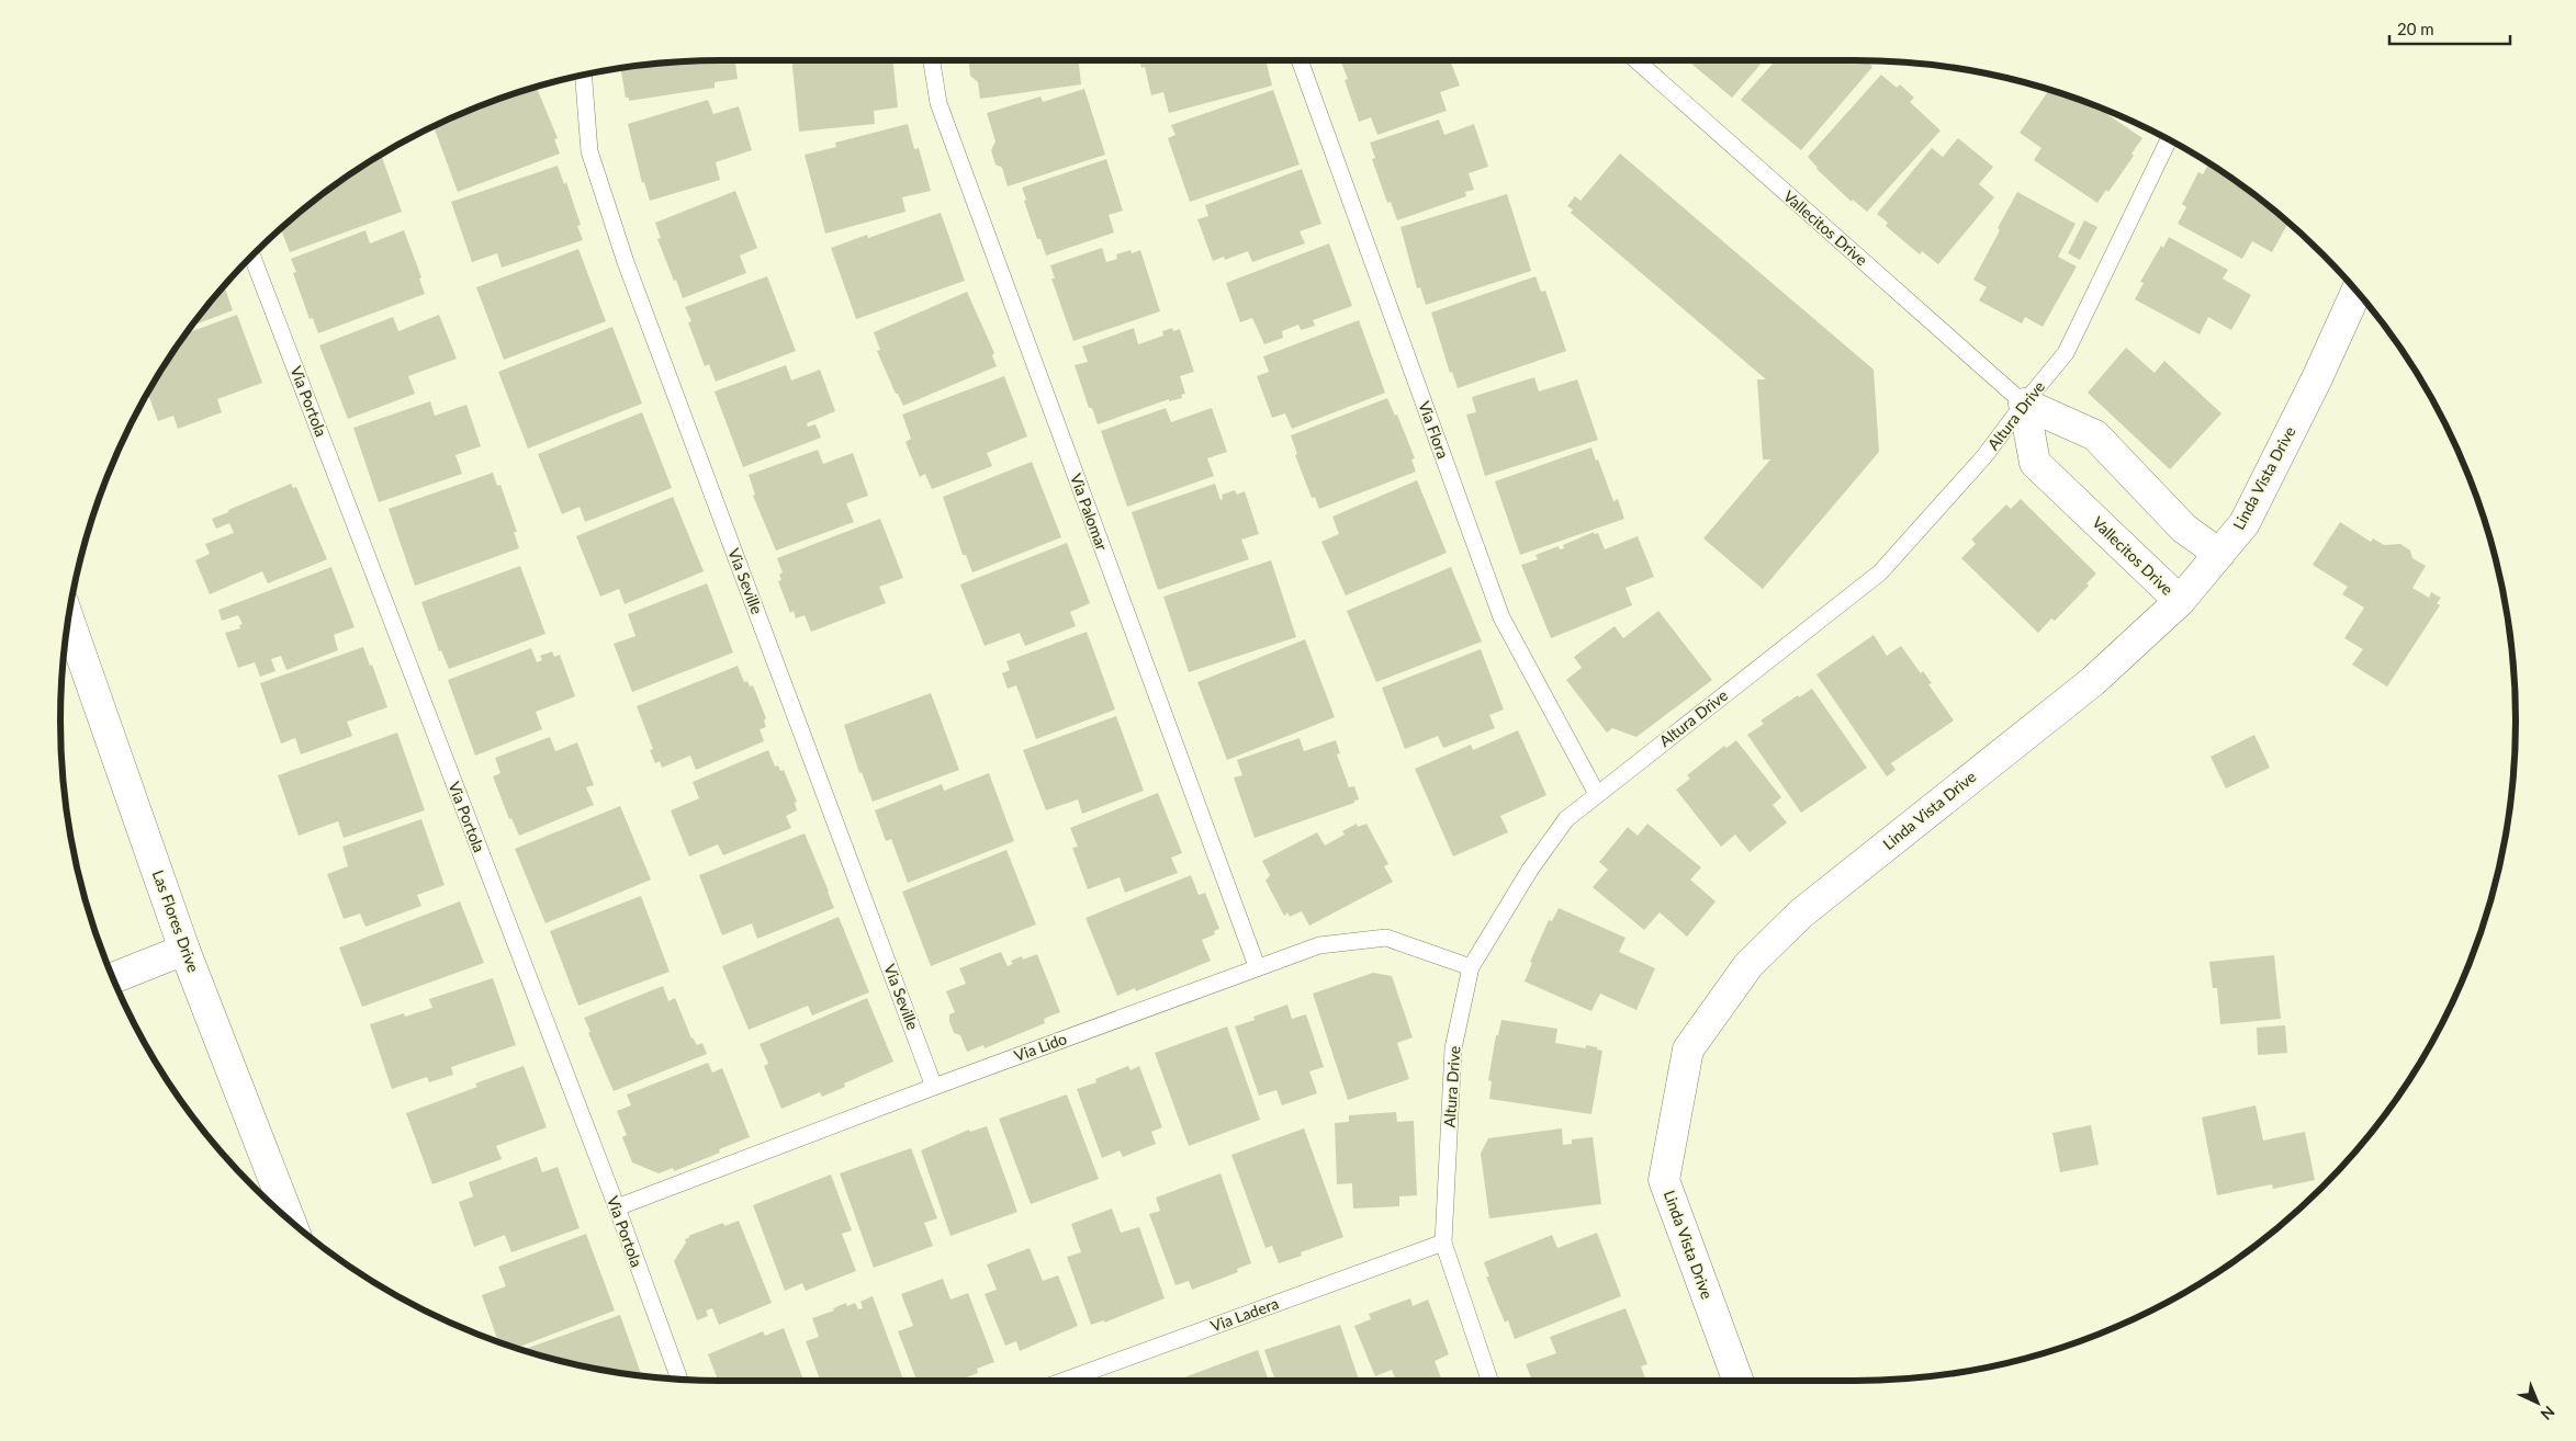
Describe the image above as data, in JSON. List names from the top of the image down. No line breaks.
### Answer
{"streets":{"street":["Vallecitos Drive","Linda Vista Drive","Las Flores Drive"],"lane":["Via Portola","Altura Drive","Via Flora","Via Palomar","Via Seville","Via Lido","Via Ladera"]},"crossings":[["Vallecitos Drive","Altura Drive"],["Vallecitos Drive","Linda Vista Drive"],["Via Portola","Via Lido"],["Altura Drive","Via Flora"],["Altura Drive","Via Lido"],["Altura Drive","Via Ladera"],["Via Palomar","Via Lido"],["Via Seville","Via Lido"]],"scale_bar":"20 m","north":"bottom right"}
